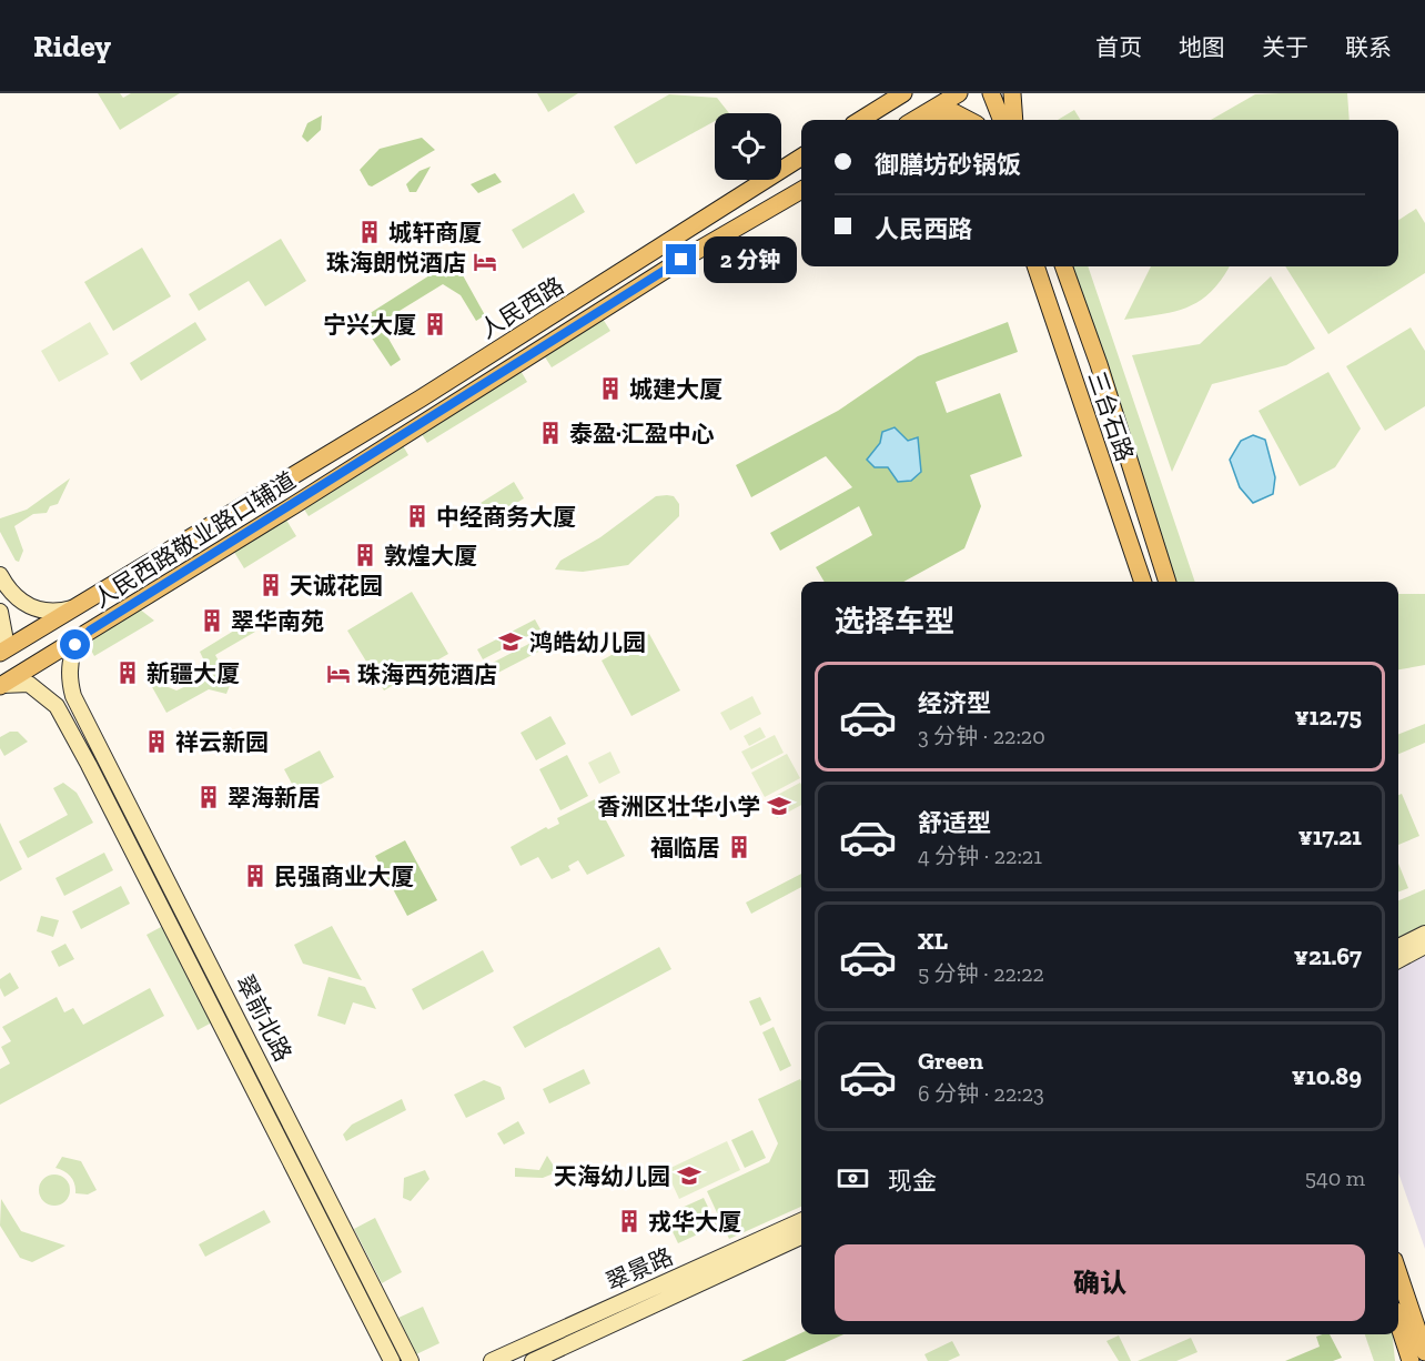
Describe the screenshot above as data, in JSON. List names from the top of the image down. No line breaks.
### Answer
{"streets":{"main road":["人民西路","三台石路","人民西路敬业路口辅道","翠前北路","翠景路"]},"crossings":[["人民西路","人民西路敬业路口辅道"],["人民西路敬业路口辅道","翠前北路"]],"places":{"building":["城轩商厦","宁兴大厦","城建大厦","泰盈·汇盈中心","中经商务大厦","敦煌大厦","天诚花园","翠华南苑","新疆大厦","祥云新园","翠海新居","福临居","民强商业大厦","戎华大厦"],"hotel":["珠海朗悦酒店","珠海西苑酒店"],"school or university":["鸿皓幼儿园","香洲区壮华小学","天海幼儿园"]},"page":{"header":"Ridey","nav":["首页","地图","关于","联系"],"banner":["御膳坊砂锅饭","人民西路"],"bubble":"2 分钟","heading":"选择车型","list":[{"name":"经济型","note":"3 分钟 · 22:20","value":"¥12.75"},{"name":"舒适型","note":"4 分钟 · 22:21","value":"¥17.21"},{"name":"XL","note":"5 分钟 · 22:22","value":"¥21.67"},{"name":"Green","note":"6 分钟 · 22:23","value":"¥10.89"}],"pay":["现金","540 m"],"buttons":"确认"}}
